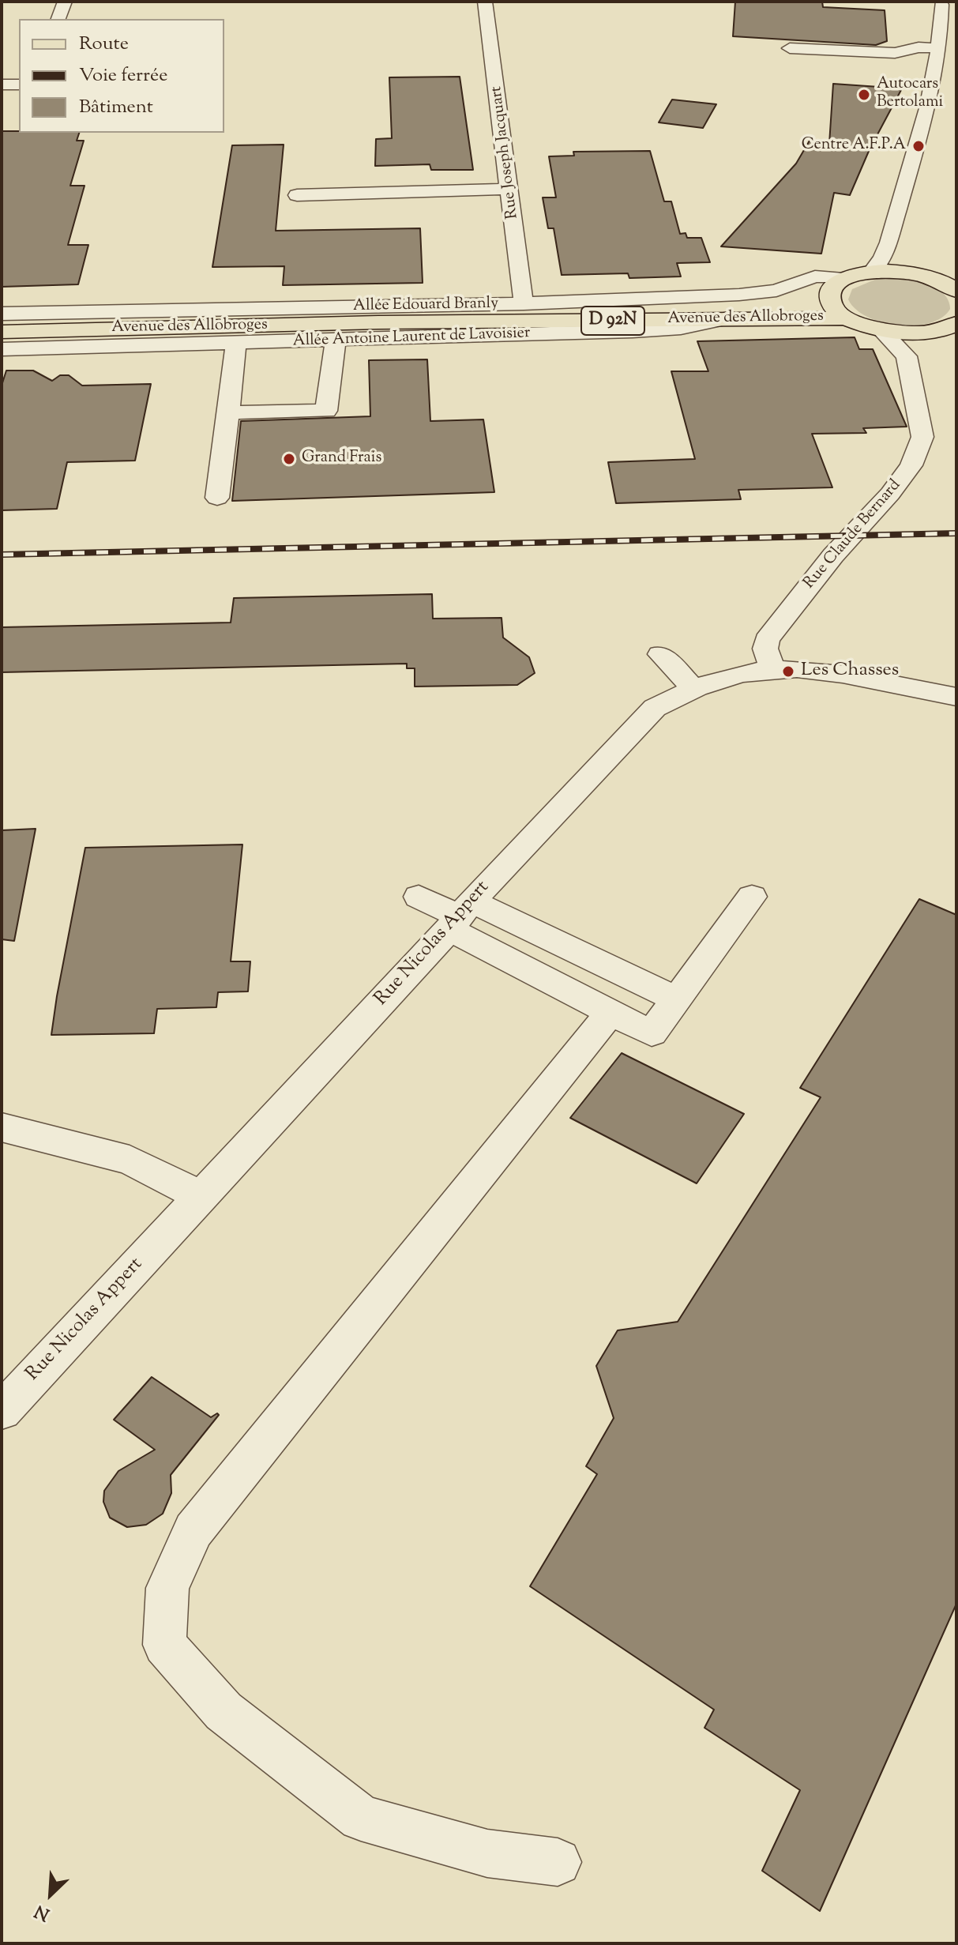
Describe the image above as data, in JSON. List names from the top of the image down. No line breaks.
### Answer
{"streets":{"main road":["Avenue des Allobroges","D 92N"],"street":["Rue Joseph Jacquart","Allée Edouard Branly","Allée Antoine Laurent de Lavoisier","Rue Claude Bernard","Rue Nicolas Appert"]},"crossings":[["Rue Joseph Jacquart","Allée Edouard Branly"],["Allée Edouard Branly","Avenue des Allobroges"],["Avenue des Allobroges","Allée Antoine Laurent de Lavoisier"],["Rue Claude Bernard","Rue Nicolas Appert"]],"places":["Autocars Bertolami","Centre A.F.P.A","Grand Frais","Les Chasses"],"legend":["Route","Voie ferrée","Bâtiment"],"north":"bottom left"}
